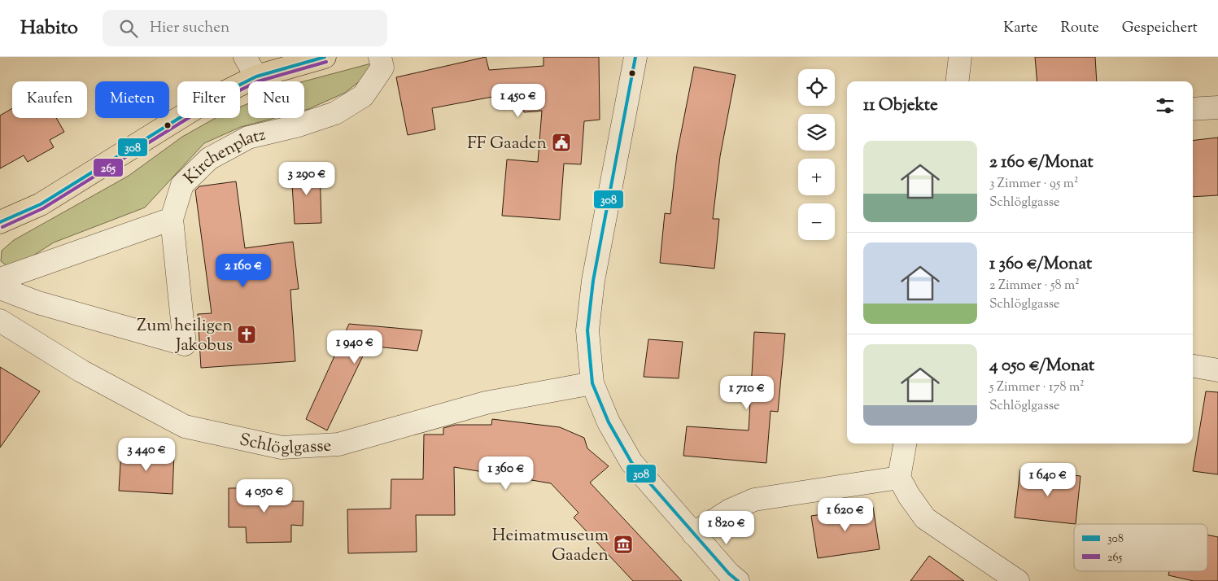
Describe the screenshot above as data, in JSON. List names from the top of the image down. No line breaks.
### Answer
{"streets":{"street":["Kirchenplatz","Schlöglgasse"]},"places":{"public building":["FF Gaaden"],"church":["Zum heiligen Jakobus"],"museum":["Heimatmuseum Gaaden"]},"lines":["transit line 308","transit line 265"],"legend":["308","265"],"page":{"header":"Habito","search":"Hier suchen","nav":["Karte","Route","Gespeichert"],"map_buttons":["+","−"],"chip":["Kaufen","Mieten","Filter","Neu"],"heading":"11 Objekte","price":["1 450 €","3 290 €","2 160 €","1 940 €","1 710 €","3 440 €","1 360 €","1 640 €","4 050 €","1 620 €","1 820 €"],"list":[{"name":"2 160 €/Monat","note":"3 Zimmer · 95 m² · Schlöglgasse"},{"name":"1 360 €/Monat","note":"2 Zimmer · 58 m² · Schlöglgasse"},{"name":"4 050 €/Monat","note":"5 Zimmer · 178 m² · Schlöglgasse"}]}}
